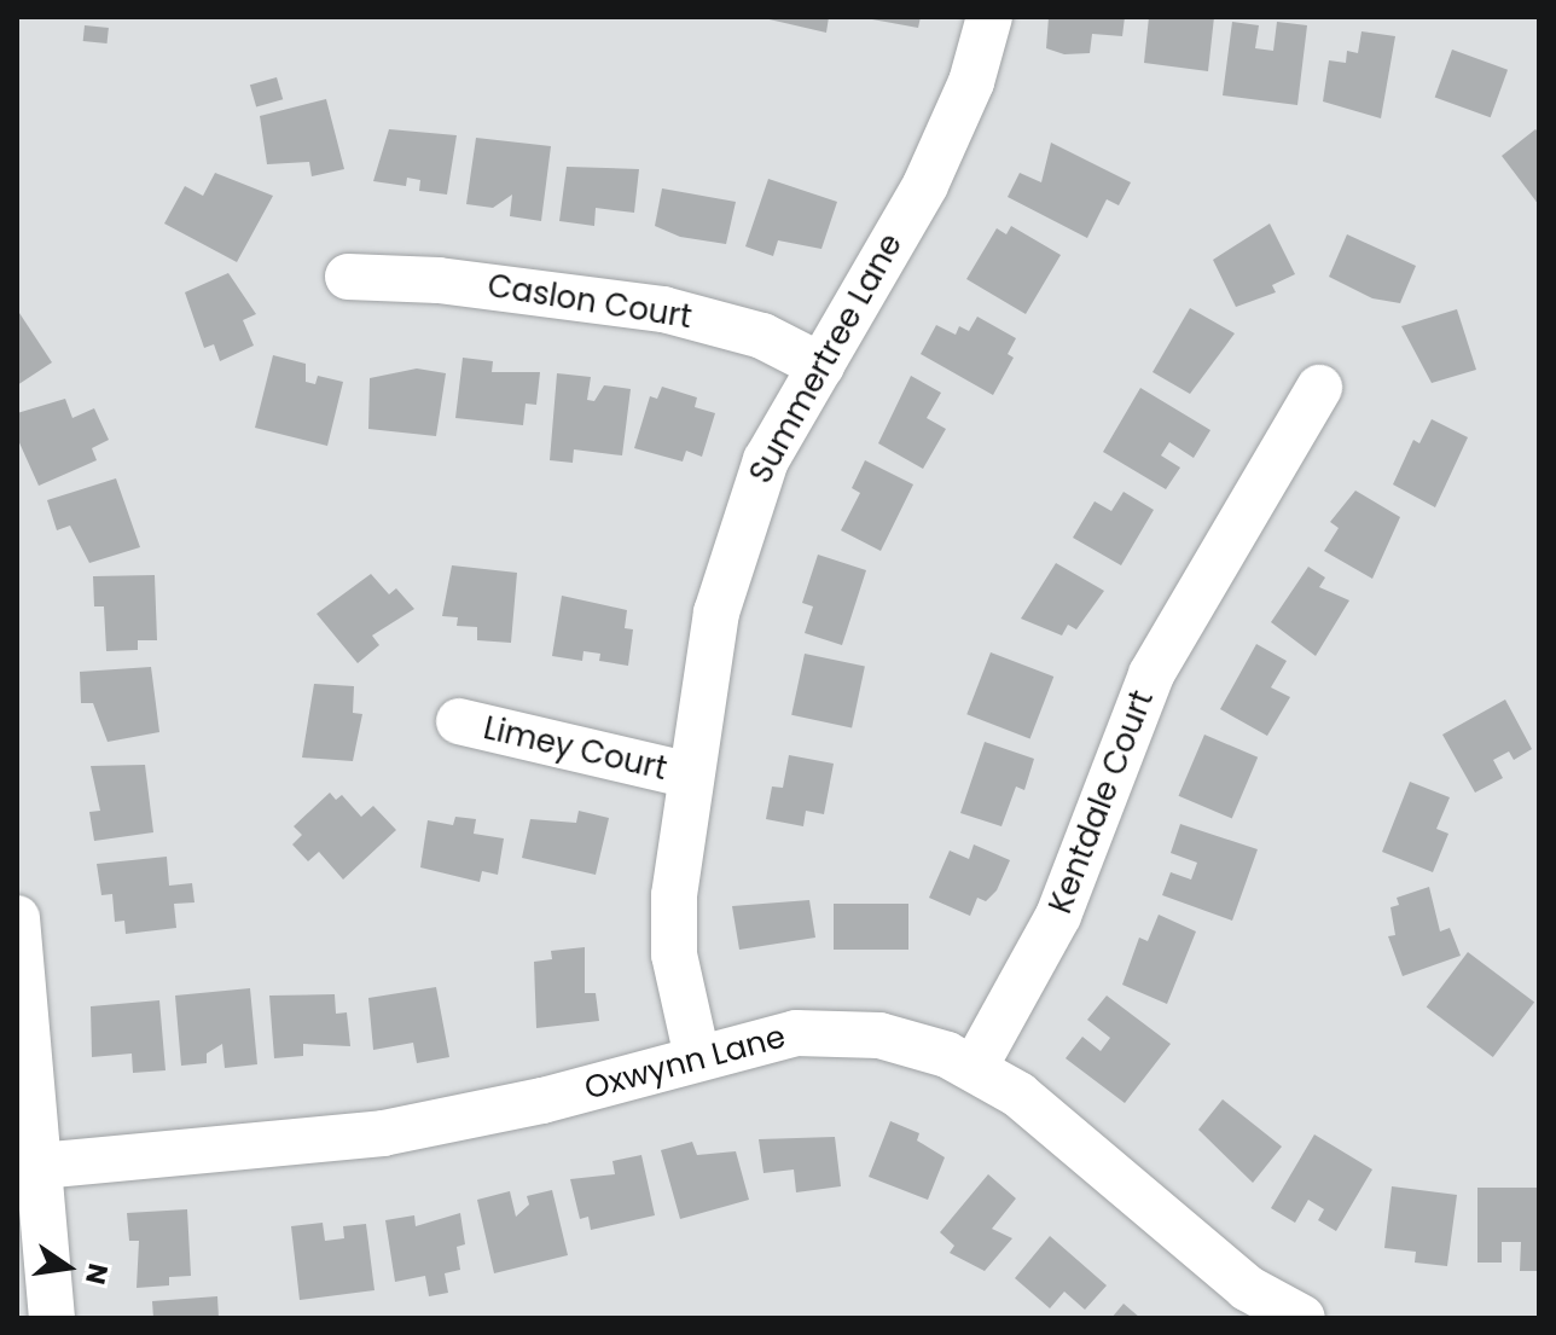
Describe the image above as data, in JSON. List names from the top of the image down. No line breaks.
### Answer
{"streets":{"street":["Caslon Court","Summertree Lane","Limey Court","Kentdale Court","Oxwynn Lane"]},"crossings":[["Caslon Court","Summertree Lane"],["Summertree Lane","Limey Court"],["Summertree Lane","Oxwynn Lane"],["Kentdale Court","Oxwynn Lane"]],"north":"right"}
